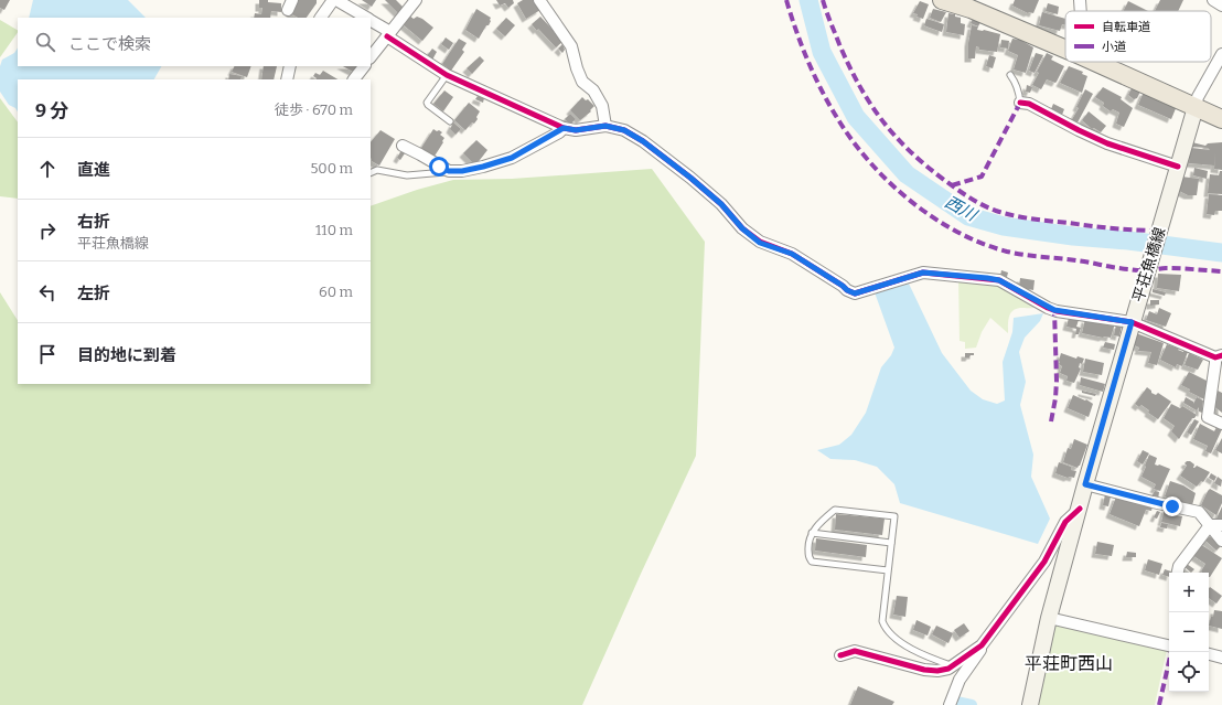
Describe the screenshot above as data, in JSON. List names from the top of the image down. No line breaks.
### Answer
{"streets":{"main road":["平荘魚橋線"]},"districts":["平荘町西山"],"water":["西川"],"legend":["自転車道","小道"],"page":{"search":"ここで検索","heading":["9 分","徒歩 · 670 m"],"list":[["直進","500 m"],["右折","平荘魚橋線","110 m"],["左折","60 m"],"目的地に到着"],"map_buttons":["+","−"]}}
